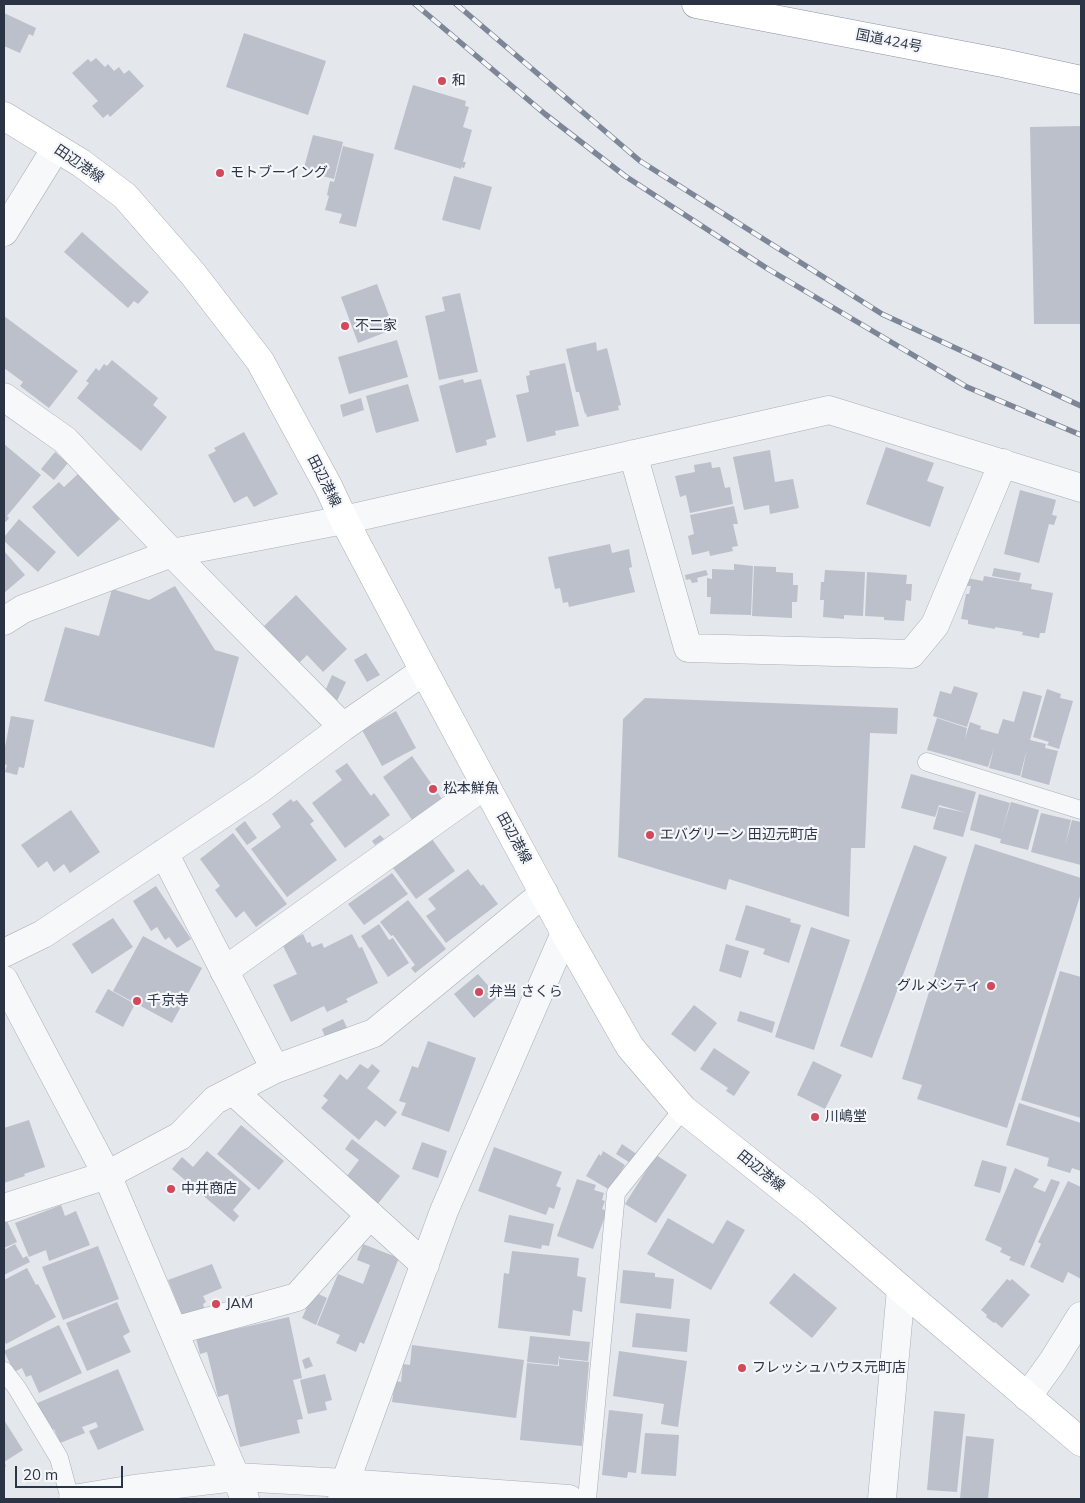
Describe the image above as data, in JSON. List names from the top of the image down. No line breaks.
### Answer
{"streets":{"main road":["国道424号","田辺港線"]},"places":["和","モトブーイング","不二家","松本鮮魚","エバグリーン 田辺元町店","グルメシティ","弁当 さくら","千京寺","川嶋堂","中井商店","JAM","フレッシュハウス元町店"],"scale_bar":"20 m"}
